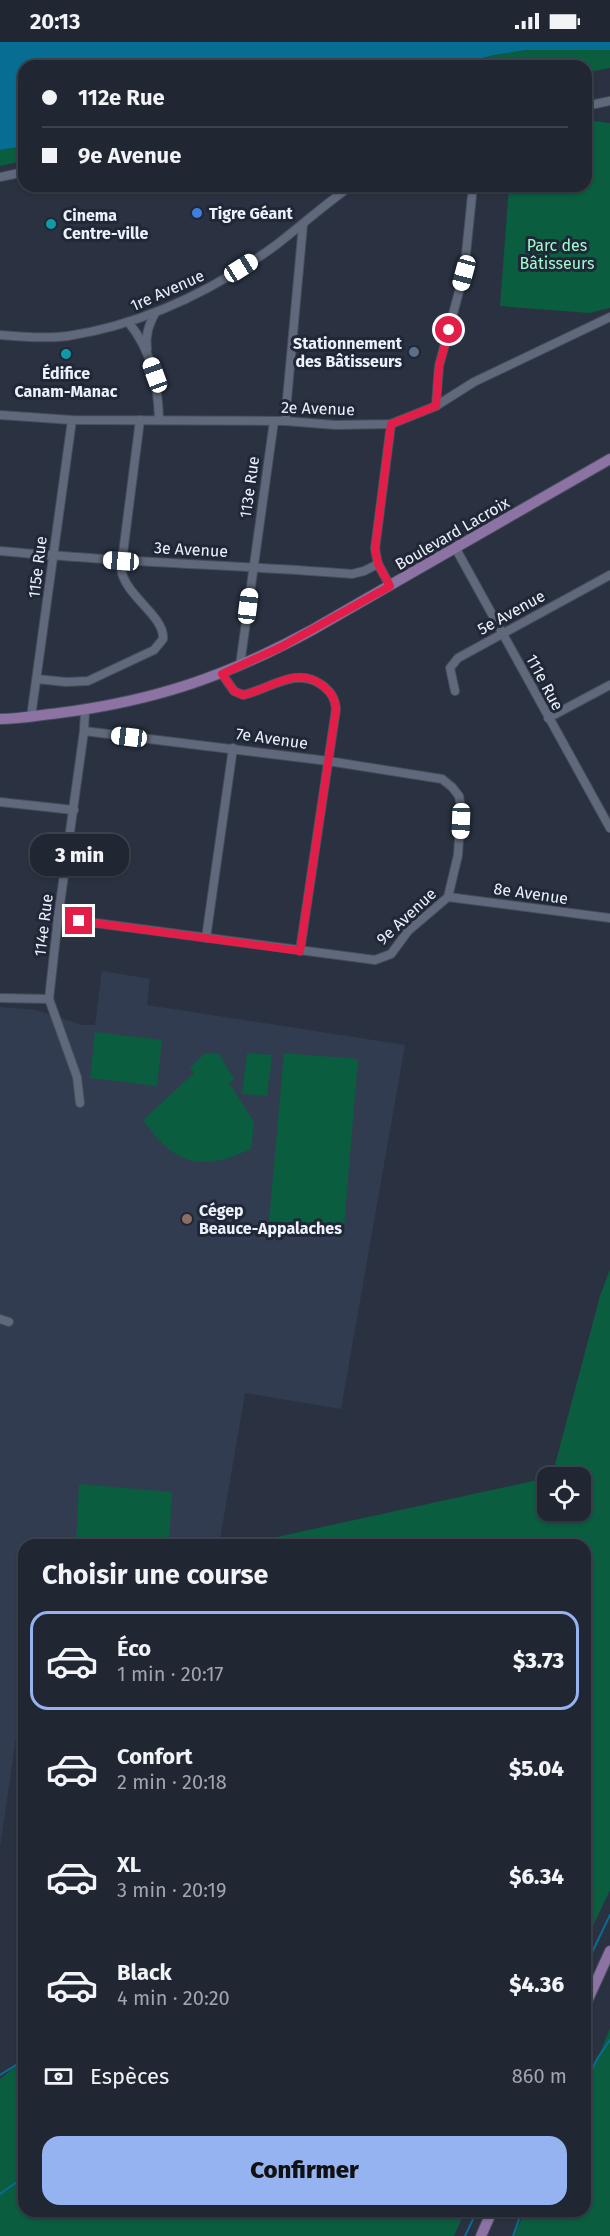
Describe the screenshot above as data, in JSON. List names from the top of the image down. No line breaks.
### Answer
{"streets":{"main road":["Boulevard Lacroix"],"street":["1re Avenue","2e Avenue","113e Rue","3e Avenue","115e Rue","5e Avenue","111e Rue","7e Avenue","8e Avenue","9e Avenue","114e Rue"]},"crossings":[["2e Avenue","113e Rue"],["2e Avenue","115e Rue"],["113e Rue","Boulevard Lacroix"],["113e Rue","3e Avenue"],["Boulevard Lacroix","115e Rue"],["Boulevard Lacroix","111e Rue"],["Boulevard Lacroix","114e Rue"],["3e Avenue","115e Rue"],["5e Avenue","111e Rue"],["7e Avenue","9e Avenue"],["7e Avenue","114e Rue"],["8e Avenue","9e Avenue"],["9e Avenue","114e Rue"]],"parks":["Parc des Bâtisseurs"],"places":["Tigre Géant","Cinema Centre-ville","Stationnement des Bâtisseurs","Édifice Canam-Manac","Cégep Beauce-Appalaches"],"page":{"status":"20:13","banner":["112e Rue","9e Avenue"],"bubble":"3 min","heading":"Choisir une course","list":[{"name":"Éco","note":"1 min · 20:17","value":"$3.73"},{"name":"Confort","note":"2 min · 20:18","value":"$5.04"},{"name":"XL","note":"3 min · 20:19","value":"$6.34"},{"name":"Black","note":"4 min · 20:20","value":"$4.36"}],"pay":["Espèces","860 m"],"buttons":"Confirmer"}}
